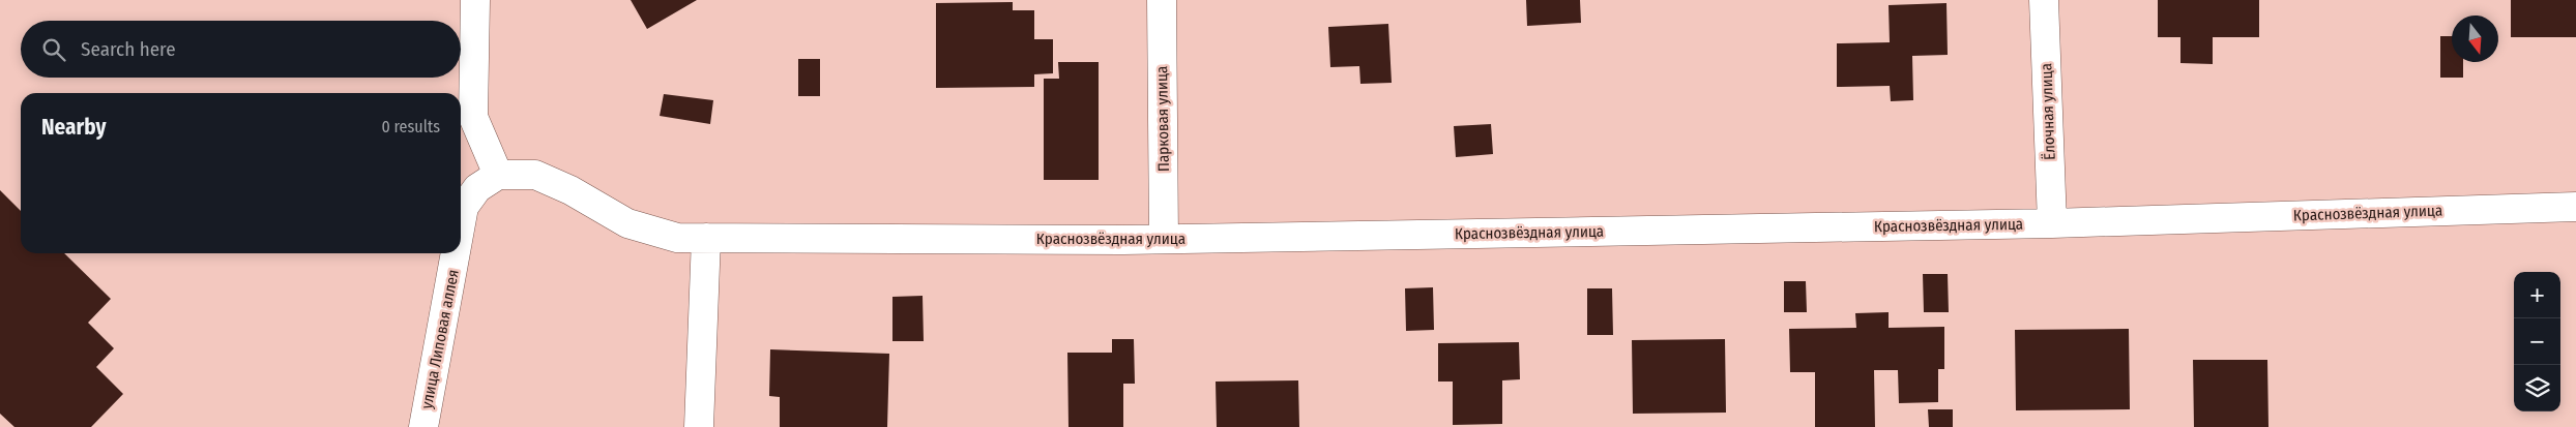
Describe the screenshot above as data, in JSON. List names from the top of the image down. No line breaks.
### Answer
{"streets":{"street":["Ёлочная улица","Парковая улица","Краснозвёздная улица","улица Липовая аллея"]},"crossings":[["Ёлочная улица","Краснозвёздная улица"],["Парковая улица","Краснозвёздная улица"],["Краснозвёздная улица","улица Липовая аллея"]],"north":"bottom","page":{"search":"Search here","heading":["Nearby","0 results"],"map_buttons":["+","−"]}}
